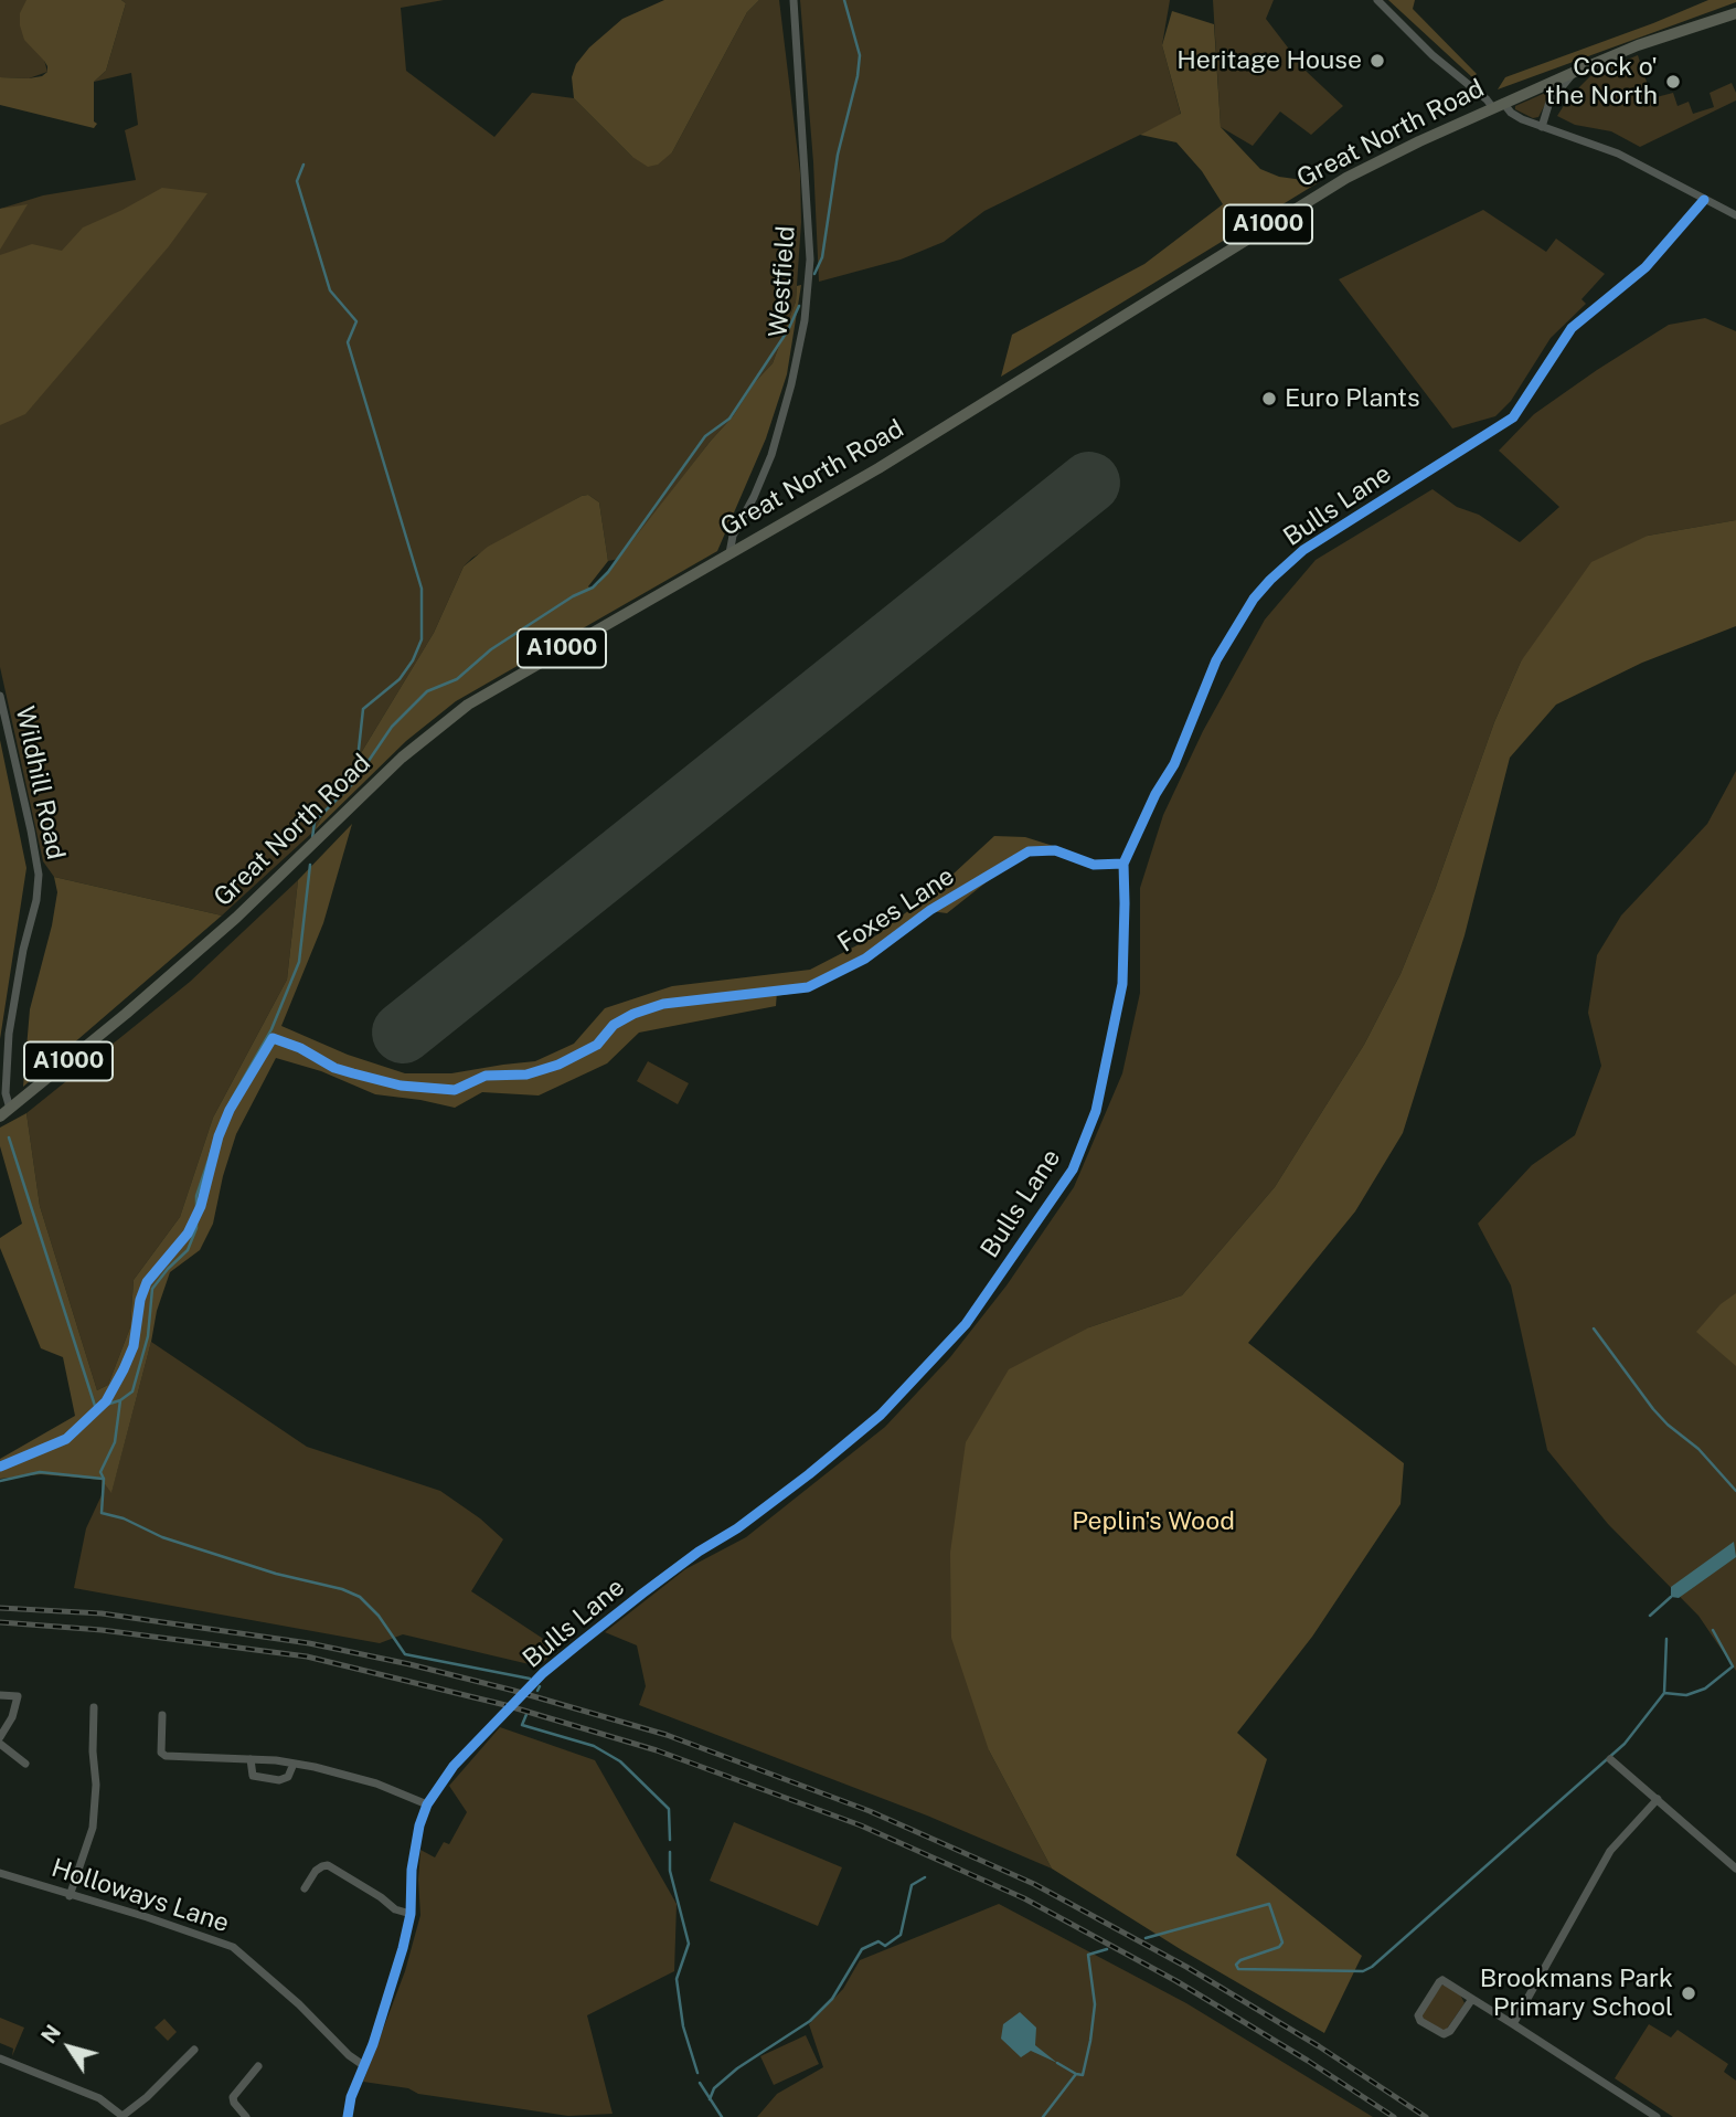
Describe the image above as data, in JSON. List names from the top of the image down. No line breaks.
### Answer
{"streets":{"main road":["Great North Road","A1000"],"street":["Westfield","Bulls Lane","Wildhill Road","Foxes Lane","Holloways Lane"]},"crossings":[["Great North Road","Westfield"],["Great North Road","Wildhill Road"],["Bulls Lane","Foxes Lane"],["Bulls Lane","Holloways Lane"]],"parks":["Peplin's Wood"],"places":["Heritage House","Cock o' the North","Euro Plants","Brookmans Park Primary School"],"north":"top left"}
